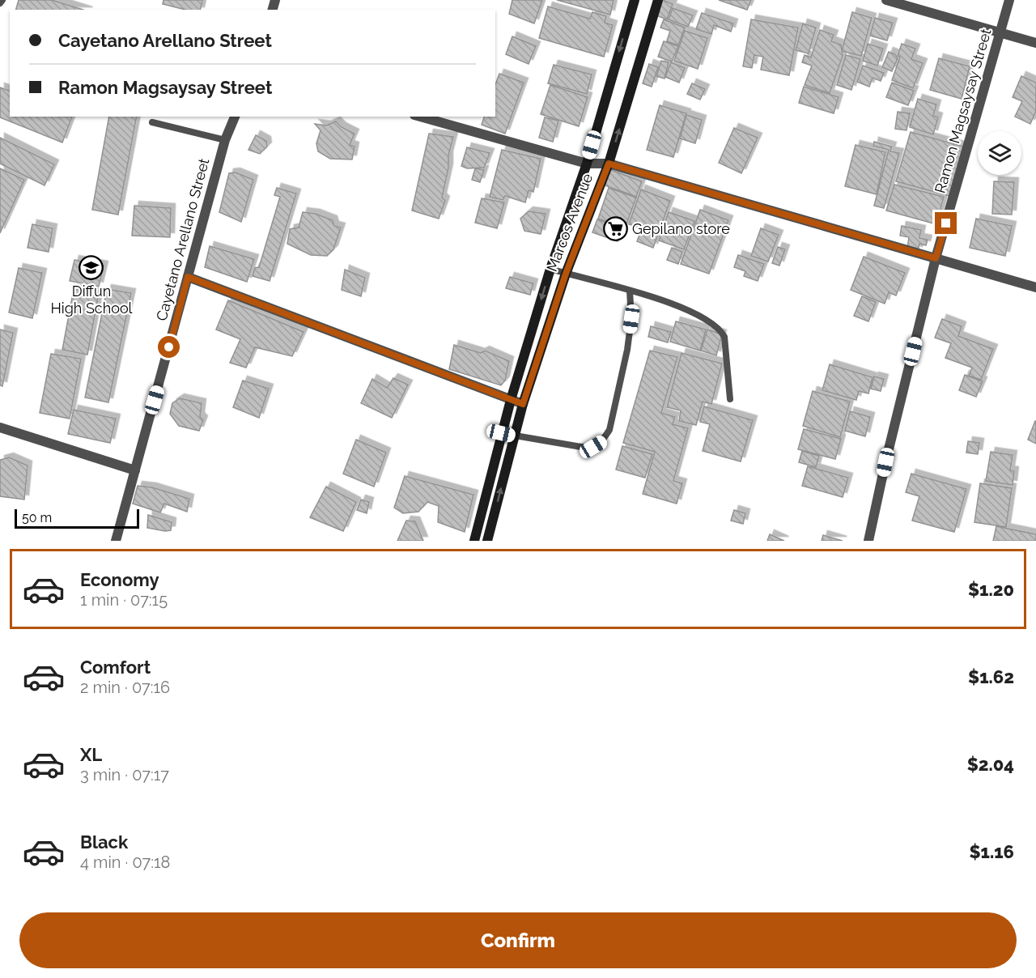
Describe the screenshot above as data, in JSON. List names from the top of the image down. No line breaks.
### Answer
{"streets":{"main road":["Marcos Avenue"],"street":["Ramon Magsaysay Street","Cayetano Arellano Street"]},"places":{"supermarket":["Gepilano store"],"school or university":["Diffun High School"]},"scale_bar":"50 m","page":{"banner":["Cayetano Arellano Street","Ramon Magsaysay Street"],"scale":"50 m","list":[{"name":"Economy","note":"1 min · 07:15","value":"$1.20"},{"name":"Comfort","note":"2 min · 07:16","value":"$1.62"},{"name":"XL","note":"3 min · 07:17","value":"$2.04"},{"name":"Black","note":"4 min · 07:18","value":"$1.16"}],"buttons":"Confirm"}}
